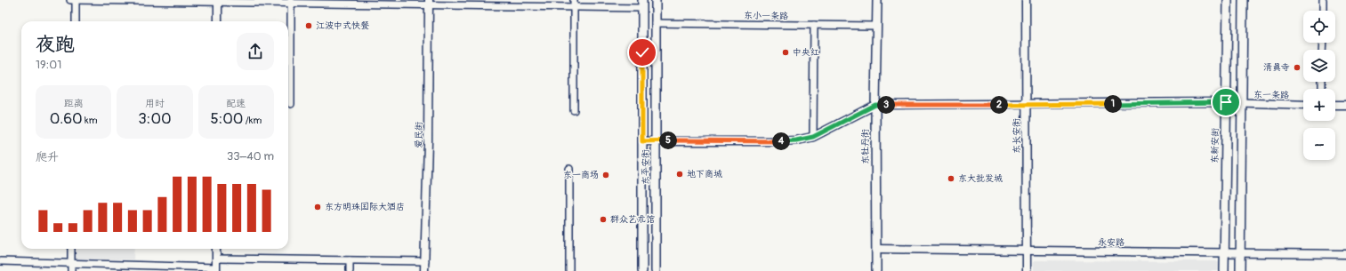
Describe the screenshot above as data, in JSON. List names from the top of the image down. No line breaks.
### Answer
{"streets":{"main road":["东新安街","东牡丹街","东平安街"],"street":["东小一条路","东一条路","爱民街","东长安街","永安路"]},"crossings":[["东小一条路","东牡丹街"],["东小一条路","东平安街"],["东一条路","东长安街"],["东一条路","东新安街"],["东一条路","东牡丹街"],["东一条路","东平安街"],["东长安街","永安路"],["东新安街","永安路"],["东牡丹街","永安路"]],"places":["江波中式快餐","中央红","清真寺","地下商城","东一商场","东大批发城","东方明珠国际大酒店","群众艺术馆"],"page":{"map_buttons":["+","−"],"heading":["夜跑","19:01"],"stats":[["距离","0.60 km"],["用时","3:00"],["配速","5:00 /km"]],"pins":["1","2","3","5","4"],"chart":["爬升","33–40 m"]}}
